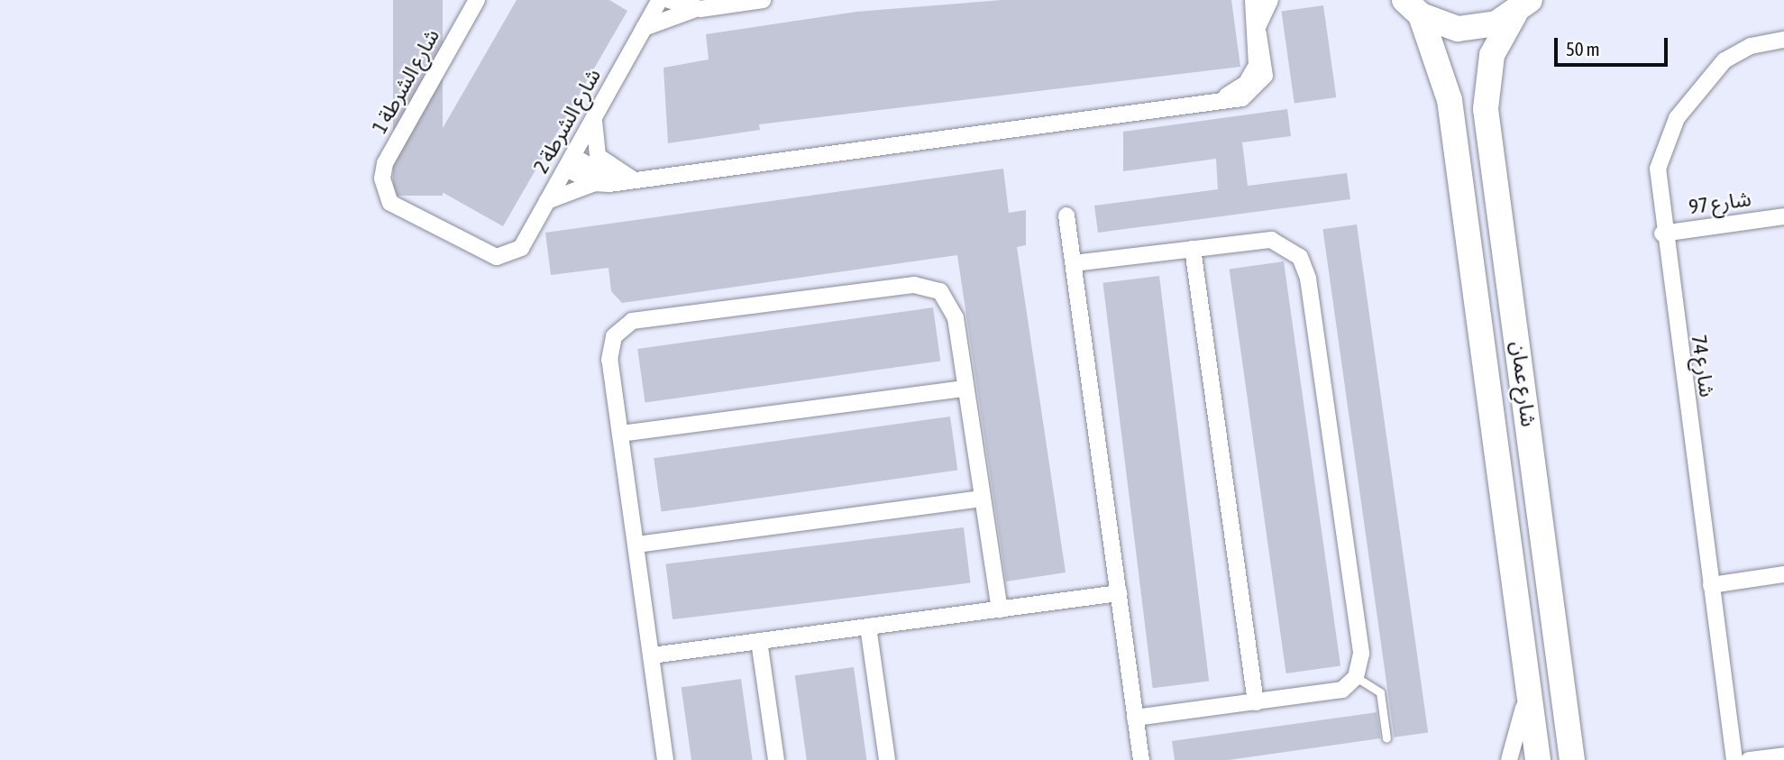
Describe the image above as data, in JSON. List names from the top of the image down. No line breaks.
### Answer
{"streets":{"main road":["شارع عمان"],"street":["شارع الشرطة 1","شارع الشرطة 2","شارع 97","شارع 74"]},"crossings":[["شارع الشرطة 1","شارع الشرطة 2"],["شارع 97","شارع 74"]],"scale_bar":"50 m"}
